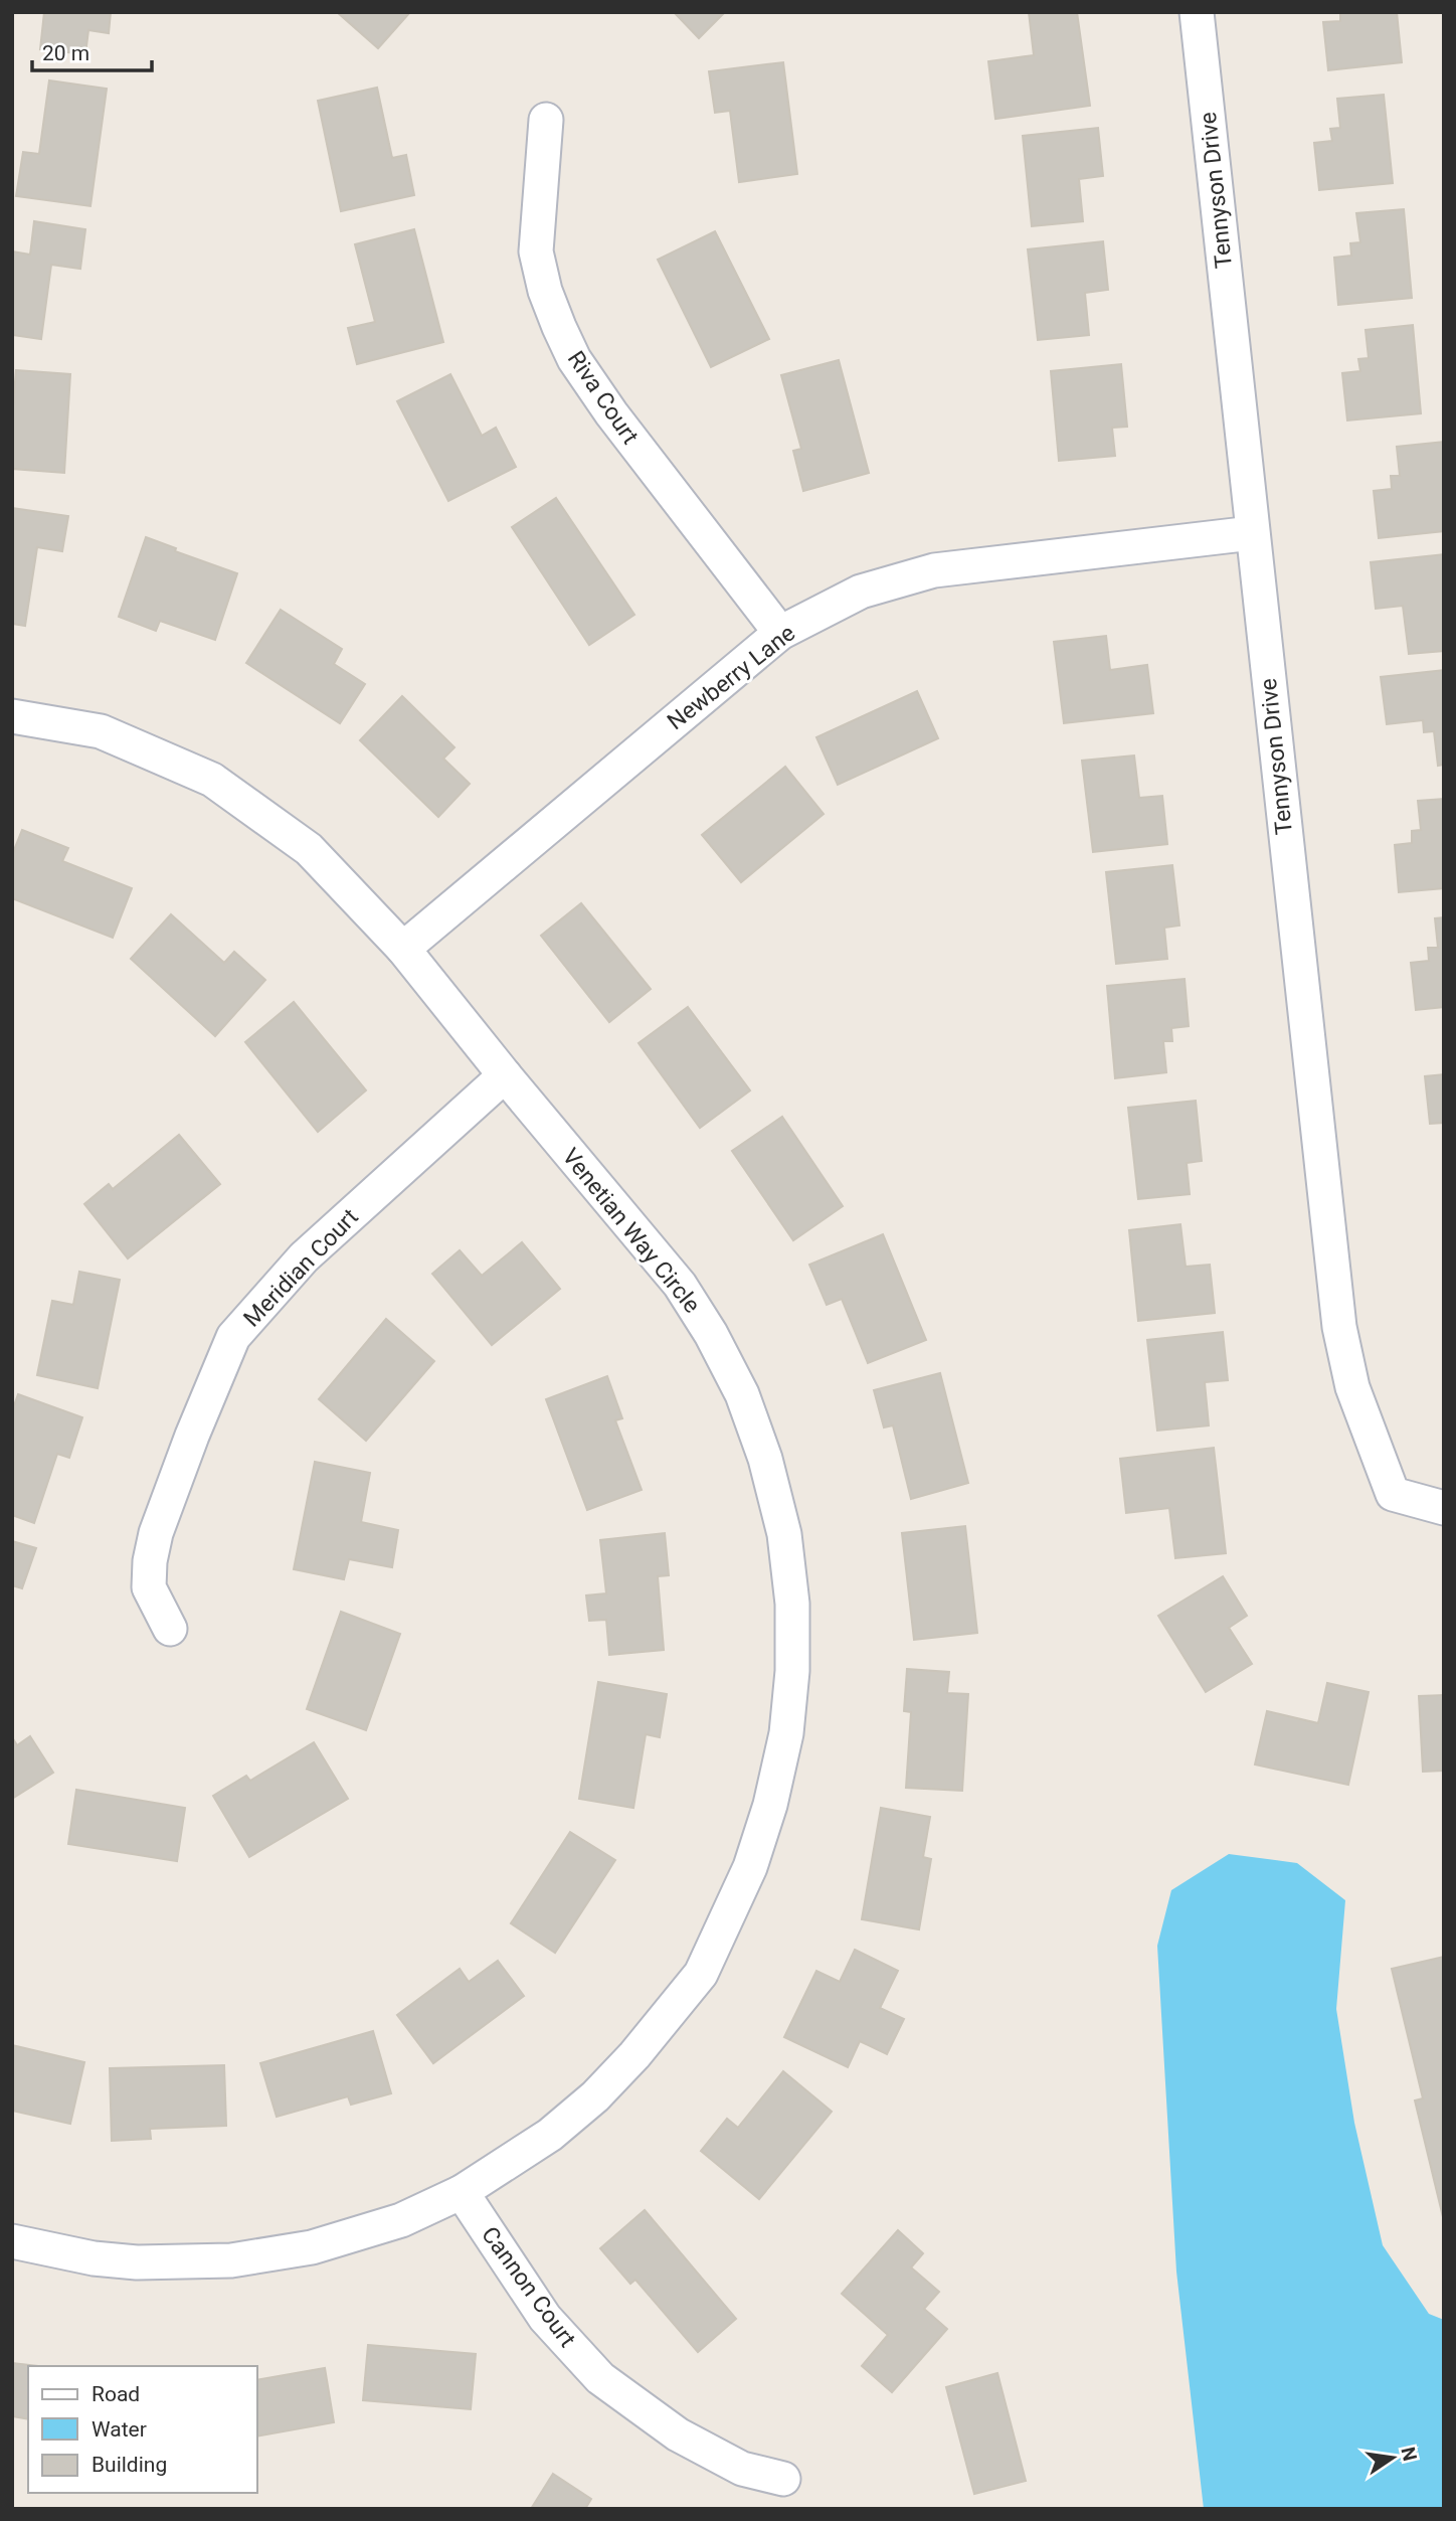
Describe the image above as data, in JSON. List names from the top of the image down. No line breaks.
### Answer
{"streets":{"street":["Tennyson Drive","Riva Court","Newberry Lane","Venetian Way Circle","Meridian Court","Cannon Court"]},"crossings":[["Tennyson Drive","Newberry Lane"],["Riva Court","Newberry Lane"],["Newberry Lane","Venetian Way Circle"],["Venetian Way Circle","Meridian Court"],["Venetian Way Circle","Cannon Court"]],"legend":["Road","Water","Building"],"scale_bar":"20 m","north":"right"}
